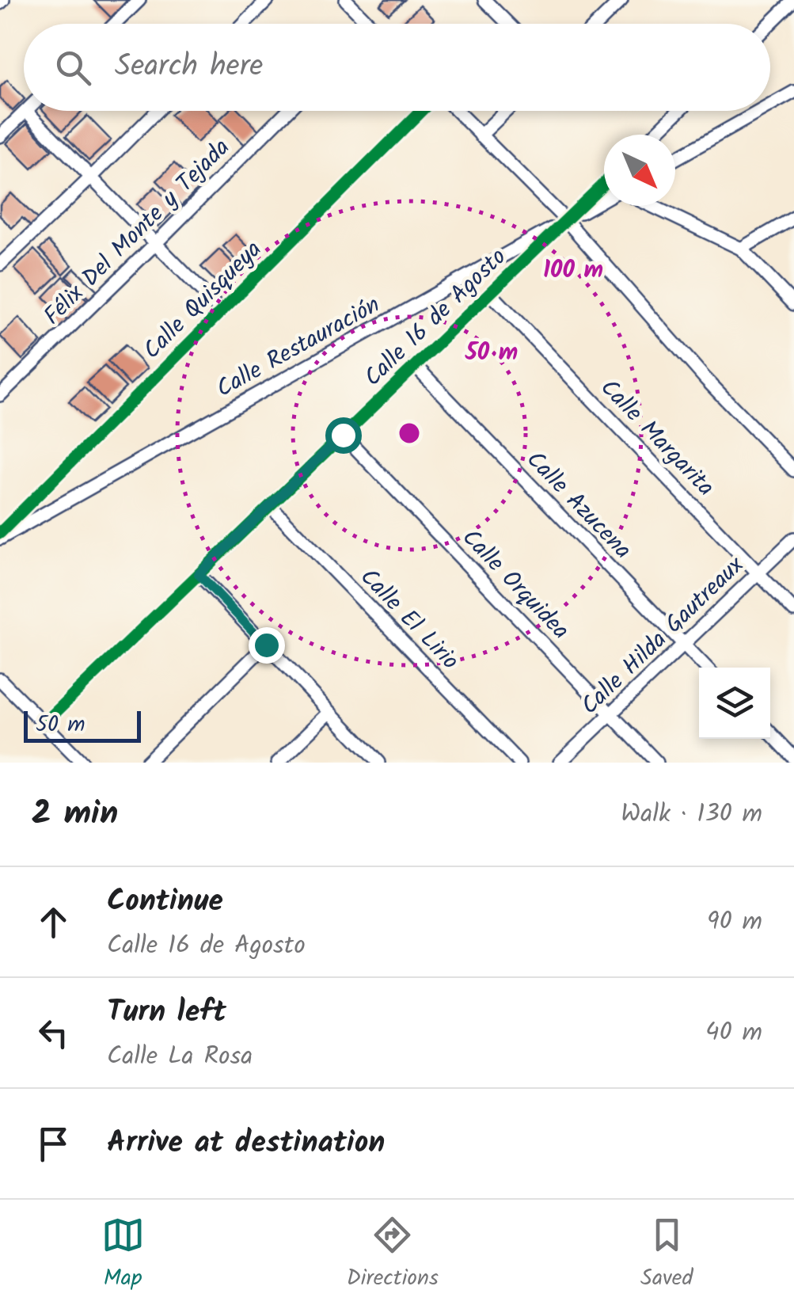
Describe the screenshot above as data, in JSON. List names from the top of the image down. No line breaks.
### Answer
{"streets":{"street":["Félix Del Monte y Tejada","Calle Quisqueya","Calle 16 de Agosto","Calle Restauración","Calle Margarita","Calle Azucena","Calle Orquidea","Calle El Lirio","Calle Hilda Gautreaux"]},"crossings":[["Calle Quisqueya","Calle Restauración"],["Calle 16 de Agosto","Calle Restauración"],["Calle 16 de Agosto","Calle Margarita"],["Calle 16 de Agosto","Calle Azucena"],["Calle 16 de Agosto","Calle Orquidea"],["Calle 16 de Agosto","Calle El Lirio"],["Calle Margarita","Calle Hilda Gautreaux"],["Calle Azucena","Calle Hilda Gautreaux"],["Calle Orquidea","Calle Hilda Gautreaux"]],"scale_bar":"50 m","north":"bottom right","page":{"search":"Search here","scale":"50 m","heading":["2 min","Walk · 130 m"],"list":[["Continue","Calle 16 de Agosto","90 m"],["Turn left","Calle La Rosa","40 m"],"Arrive at destination"],"nav":["Map","Directions","Saved"]},"rings":["100 m","50 m"]}
